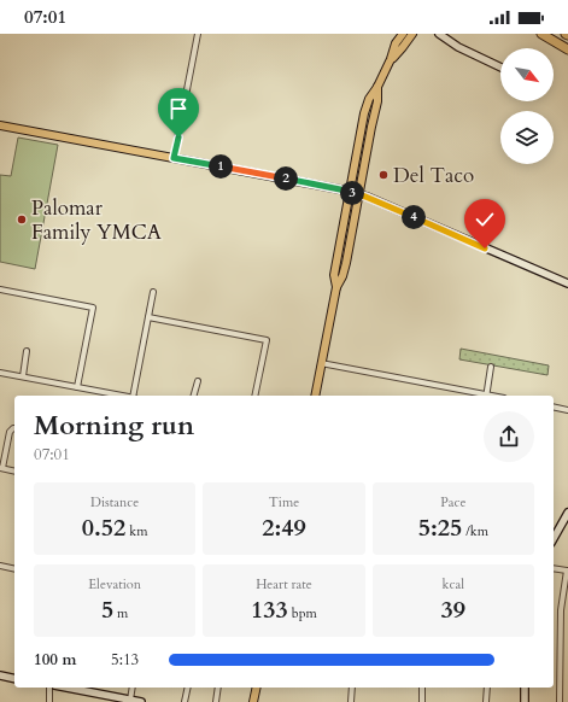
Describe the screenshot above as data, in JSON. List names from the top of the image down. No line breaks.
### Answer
{"places":["Del Taco","Palomar Family YMCA"],"north":"bottom right","page":{"status":"07:01","pins":["1","2","3","4"],"heading":["Morning run","07:01"],"stats":[["Distance","0.52 km"],["Time","2:49"],["Pace","5:25 /km"],["Elevation","5 m"],["Heart rate","133 bpm"],["kcal","39"]],"list":[{"name":"100 m","note":"5:13"}]}}
